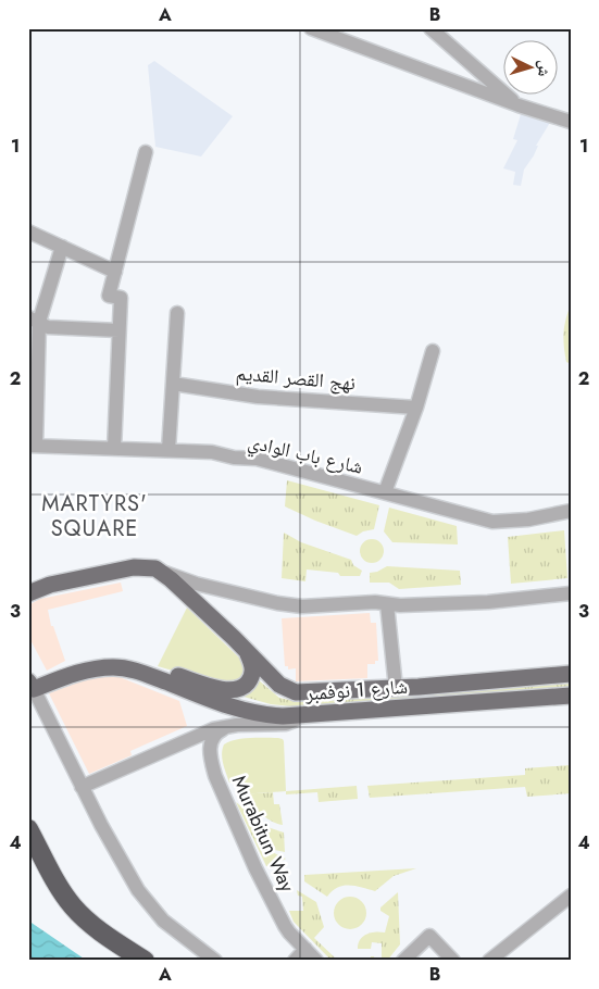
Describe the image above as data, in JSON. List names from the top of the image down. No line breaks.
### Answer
{"streets":{"main road":["شارع 1 نوفمبر"],"street":["نهج القصر القديم","شارع باب الوادي","Murabitun Way"]},"districts":["MARTYRS' SQUARE"],"north":"right","grid":{"columns":["A","B"],"rows":["1","2","3","4"]}}
